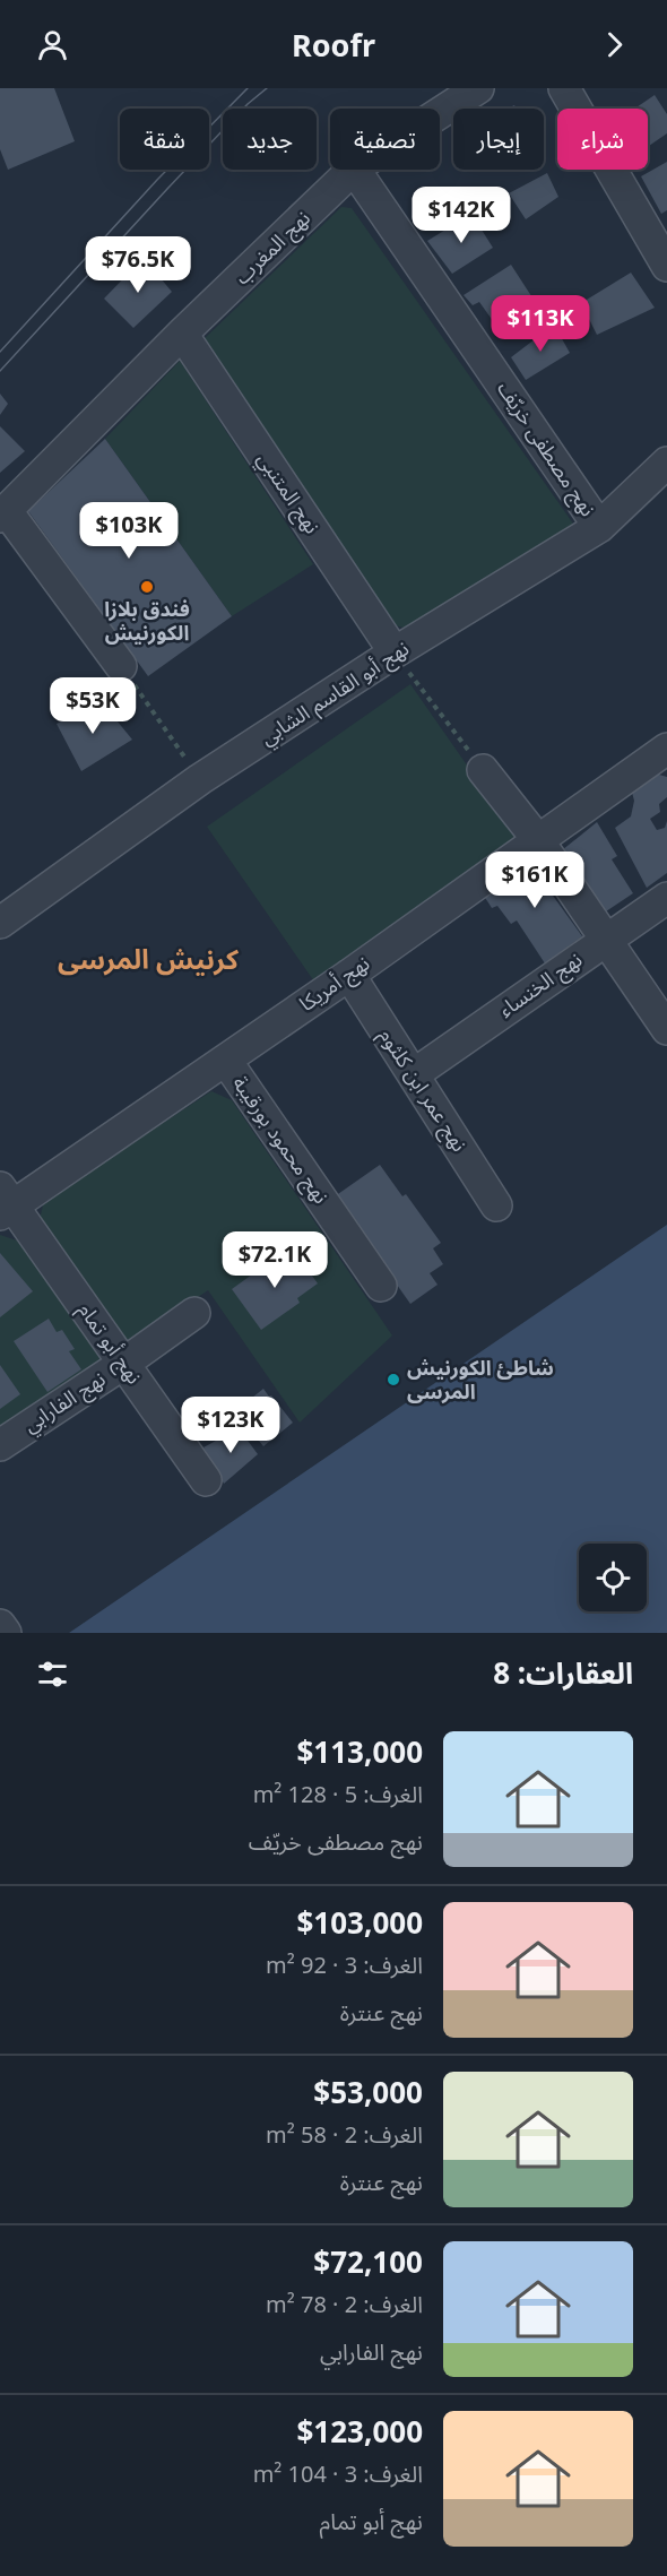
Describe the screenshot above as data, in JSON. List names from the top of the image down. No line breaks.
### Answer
{"streets":{"street":["نهج المغرب","نهج مصطفى خريّف","نهج المتنبي","نهج أبو القاسم الشابي","نهج أمريكا","نهج الخنساء","نهج عمر ابن كلثوم","نهج محمود بورقيبة","نهج أبو تمام","نهج الفارابي"]},"crossings":[["نهج المغرب","نهج المتنبي"],["نهج مصطفى خريّف","نهج أبو القاسم الشابي"],["نهج المتنبي","نهج أبو القاسم الشابي"],["نهج أمريكا","نهج عمر ابن كلثوم"],["نهج أمريكا","نهج محمود بورقيبة"],["نهج أمريكا","نهج أبو تمام"],["نهج الخنساء","نهج عمر ابن كلثوم"],["نهج أبو تمام","نهج الفارابي"]],"districts":["كرنيش المرسى"],"places":["فندق بلازا الكورنيش","شاطئ الكورنيش المرسى"],"page":{"header":"Roofr","chip":["شراء","إيجار","تصفية","جديد","شقة"],"price":["$142K","$76.5K","$113K","$103K","$53K","$161K","$72.1K","$123K"],"heading":"العقارات: 8","list":[{"name":"$113,000","note":"الغرف: 5 · 128 m² · نهج مصطفى خريّف"},{"name":"$103,000","note":"الغرف: 3 · 92 m² · نهج عنترة"},{"name":"$53,000","note":"الغرف: 2 · 58 m² · نهج عنترة"},{"name":"$72,100","note":"الغرف: 2 · 78 m² · نهج الفارابي"},{"name":"$123,000","note":"الغرف: 3 · 104 m² · نهج أبو تمام"}]}}
